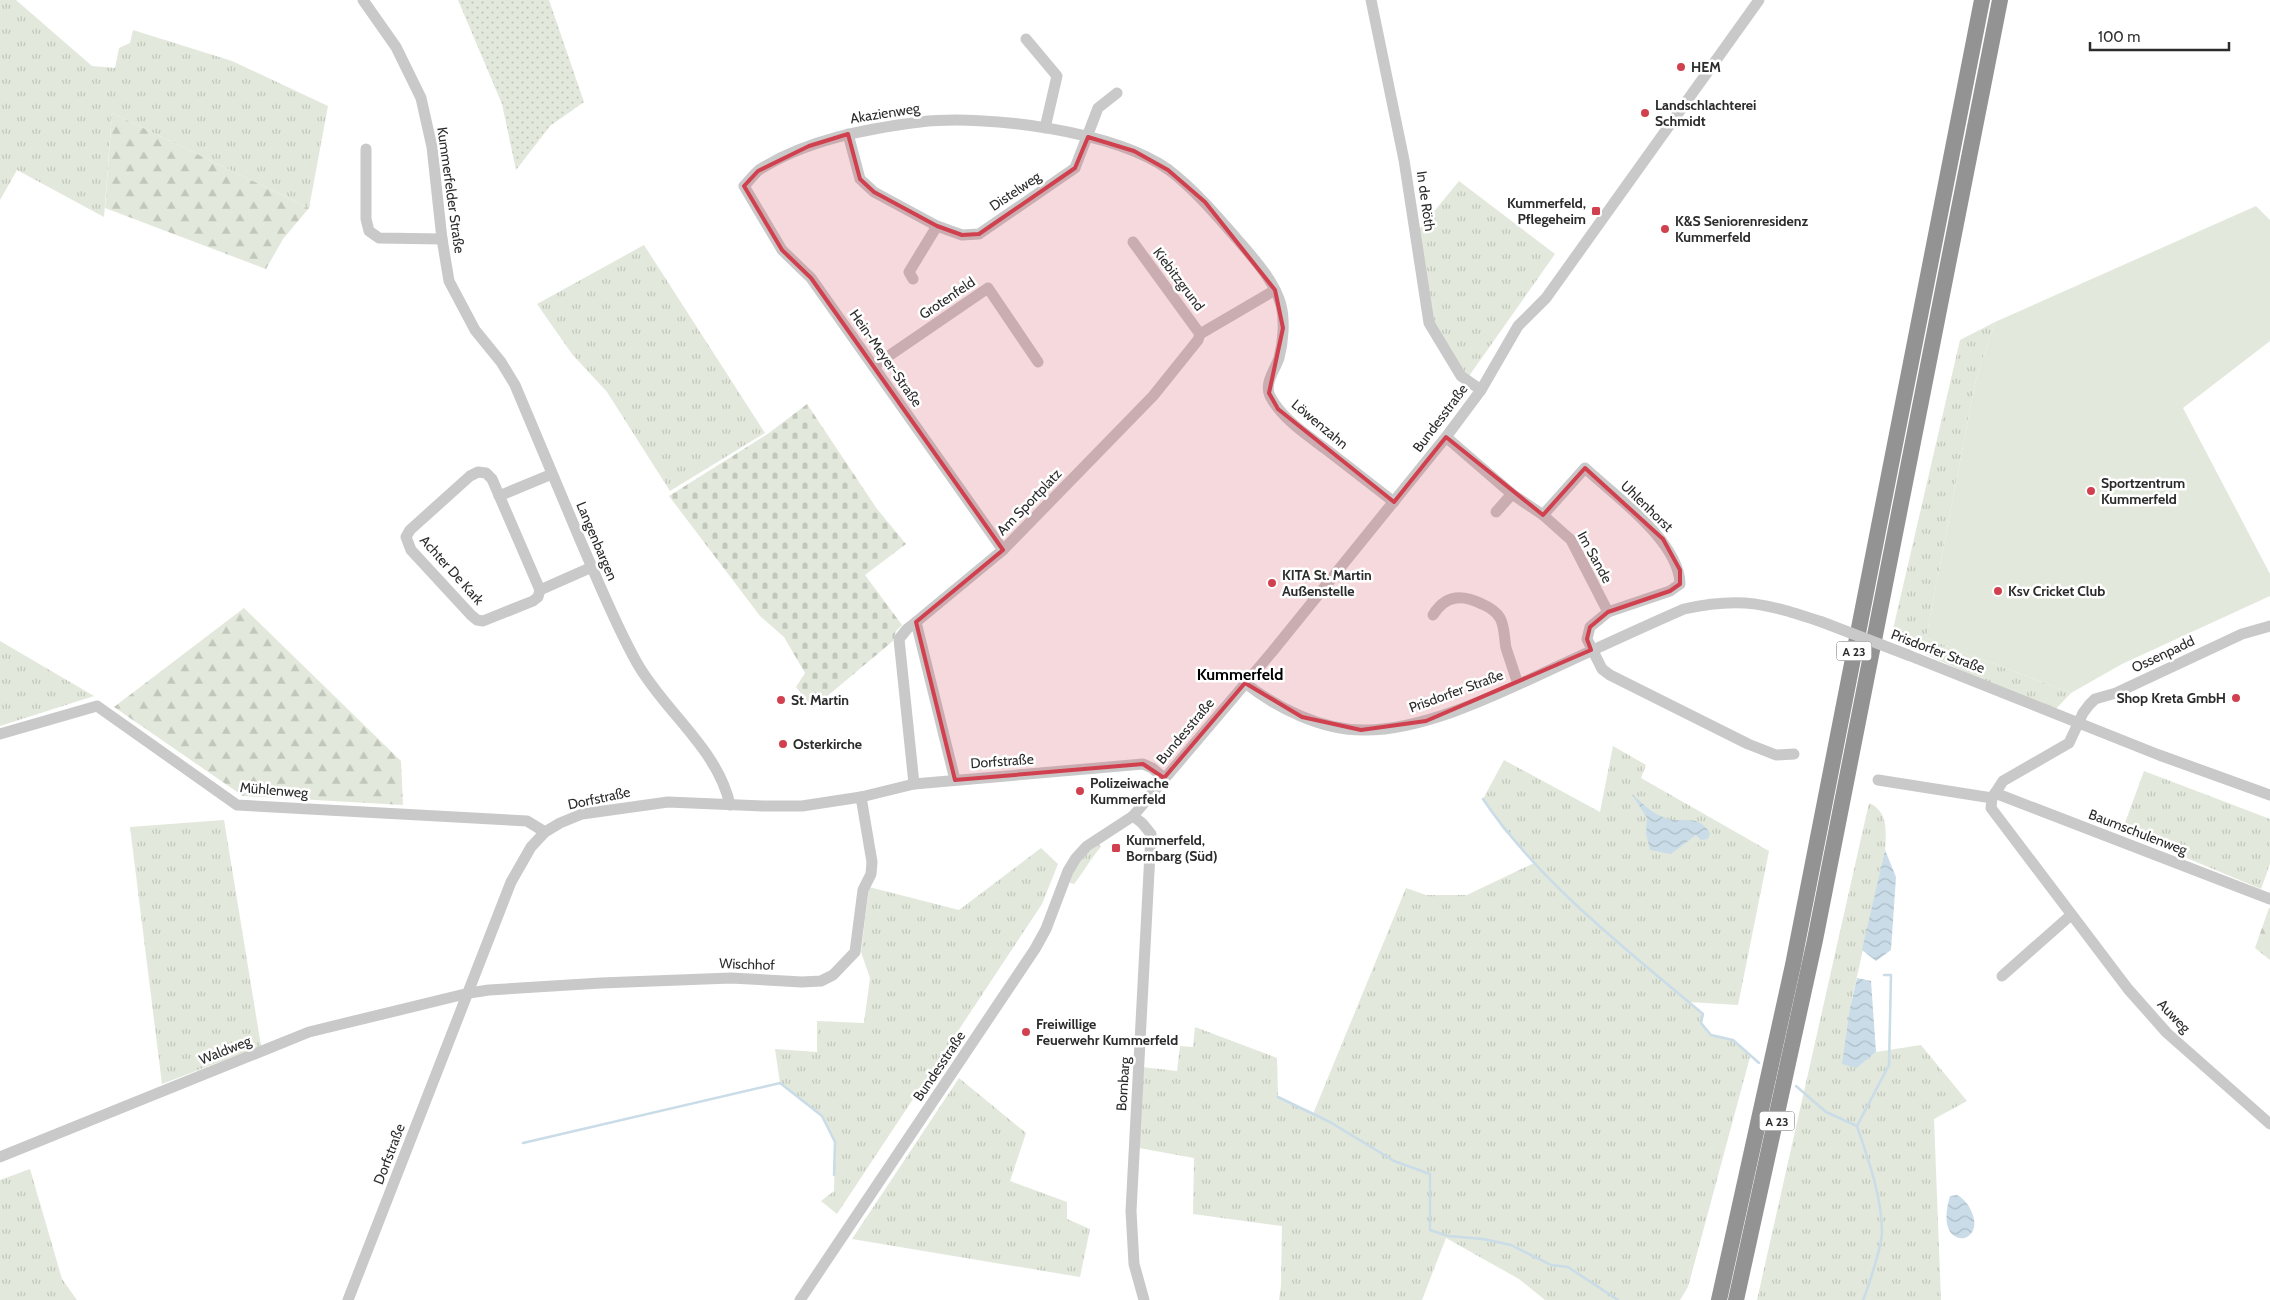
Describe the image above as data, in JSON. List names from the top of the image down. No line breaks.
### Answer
{"streets":{"highway":["A 23"],"street":["Akazienweg","Kummerfelder Straße","Distelweg","In de Röth","Kiebitzgrund","Grotenfeld","Hein-Meyer-Straße","Bundesstraße","Löwenzahn","Am Sportplatz","Uhlenhorst","Langenbargen","Im Sande","Achter De Kark","Prisdorfer Straße","Ossenpadd","Dorfstraße","Mühlenweg","Baumschulenweg","Wischhof","Auweg","Waldweg","Bornbarg"]},"crossings":[["Akazienweg","Distelweg"],["Akazienweg","Hein-Meyer-Straße"],["Akazienweg","Löwenzahn"],["Akazienweg","Am Sportplatz"],["Kummerfelder Straße","Langenbargen"],["In de Röth","Bundesstraße"],["Kiebitzgrund","Am Sportplatz"],["Grotenfeld","Hein-Meyer-Straße"],["Hein-Meyer-Straße","Am Sportplatz"],["Bundesstraße","Löwenzahn"],["Bundesstraße","Im Sande"],["Bundesstraße","Prisdorfer Straße"],["Bundesstraße","Dorfstraße"],["Bundesstraße","Bornbarg"],["Löwenzahn","Am Sportplatz"],["Am Sportplatz","Dorfstraße"],["Uhlenhorst","Im Sande"],["Langenbargen","Achter De Kark"],["Langenbargen","Dorfstraße"],["Prisdorfer Straße","Ossenpadd"],["Dorfstraße","Mühlenweg"],["Dorfstraße","Wischhof"],["Dorfstraße","Waldweg"],["Baumschulenweg","Auweg"],["Wischhof","Waldweg"]],"districts":["Kummerfeld"],"places":{"other":["HEM","Landschlachterei Schmidt","K&S Seniorenresidenz Kummerfeld","Sportzentrum Kummerfeld","KITA St. Martin Außenstelle","Ksv Cricket Club","Shop Kreta GmbH","St. Martin","Osterkirche","Polizeiwache Kummerfeld","Freiwillige Feuerwehr Kummerfeld"],"transit":["Kummerfeld, Pflegeheim","Kummerfeld, Bornbarg (Süd)"]},"scale_bar":"100 m"}
